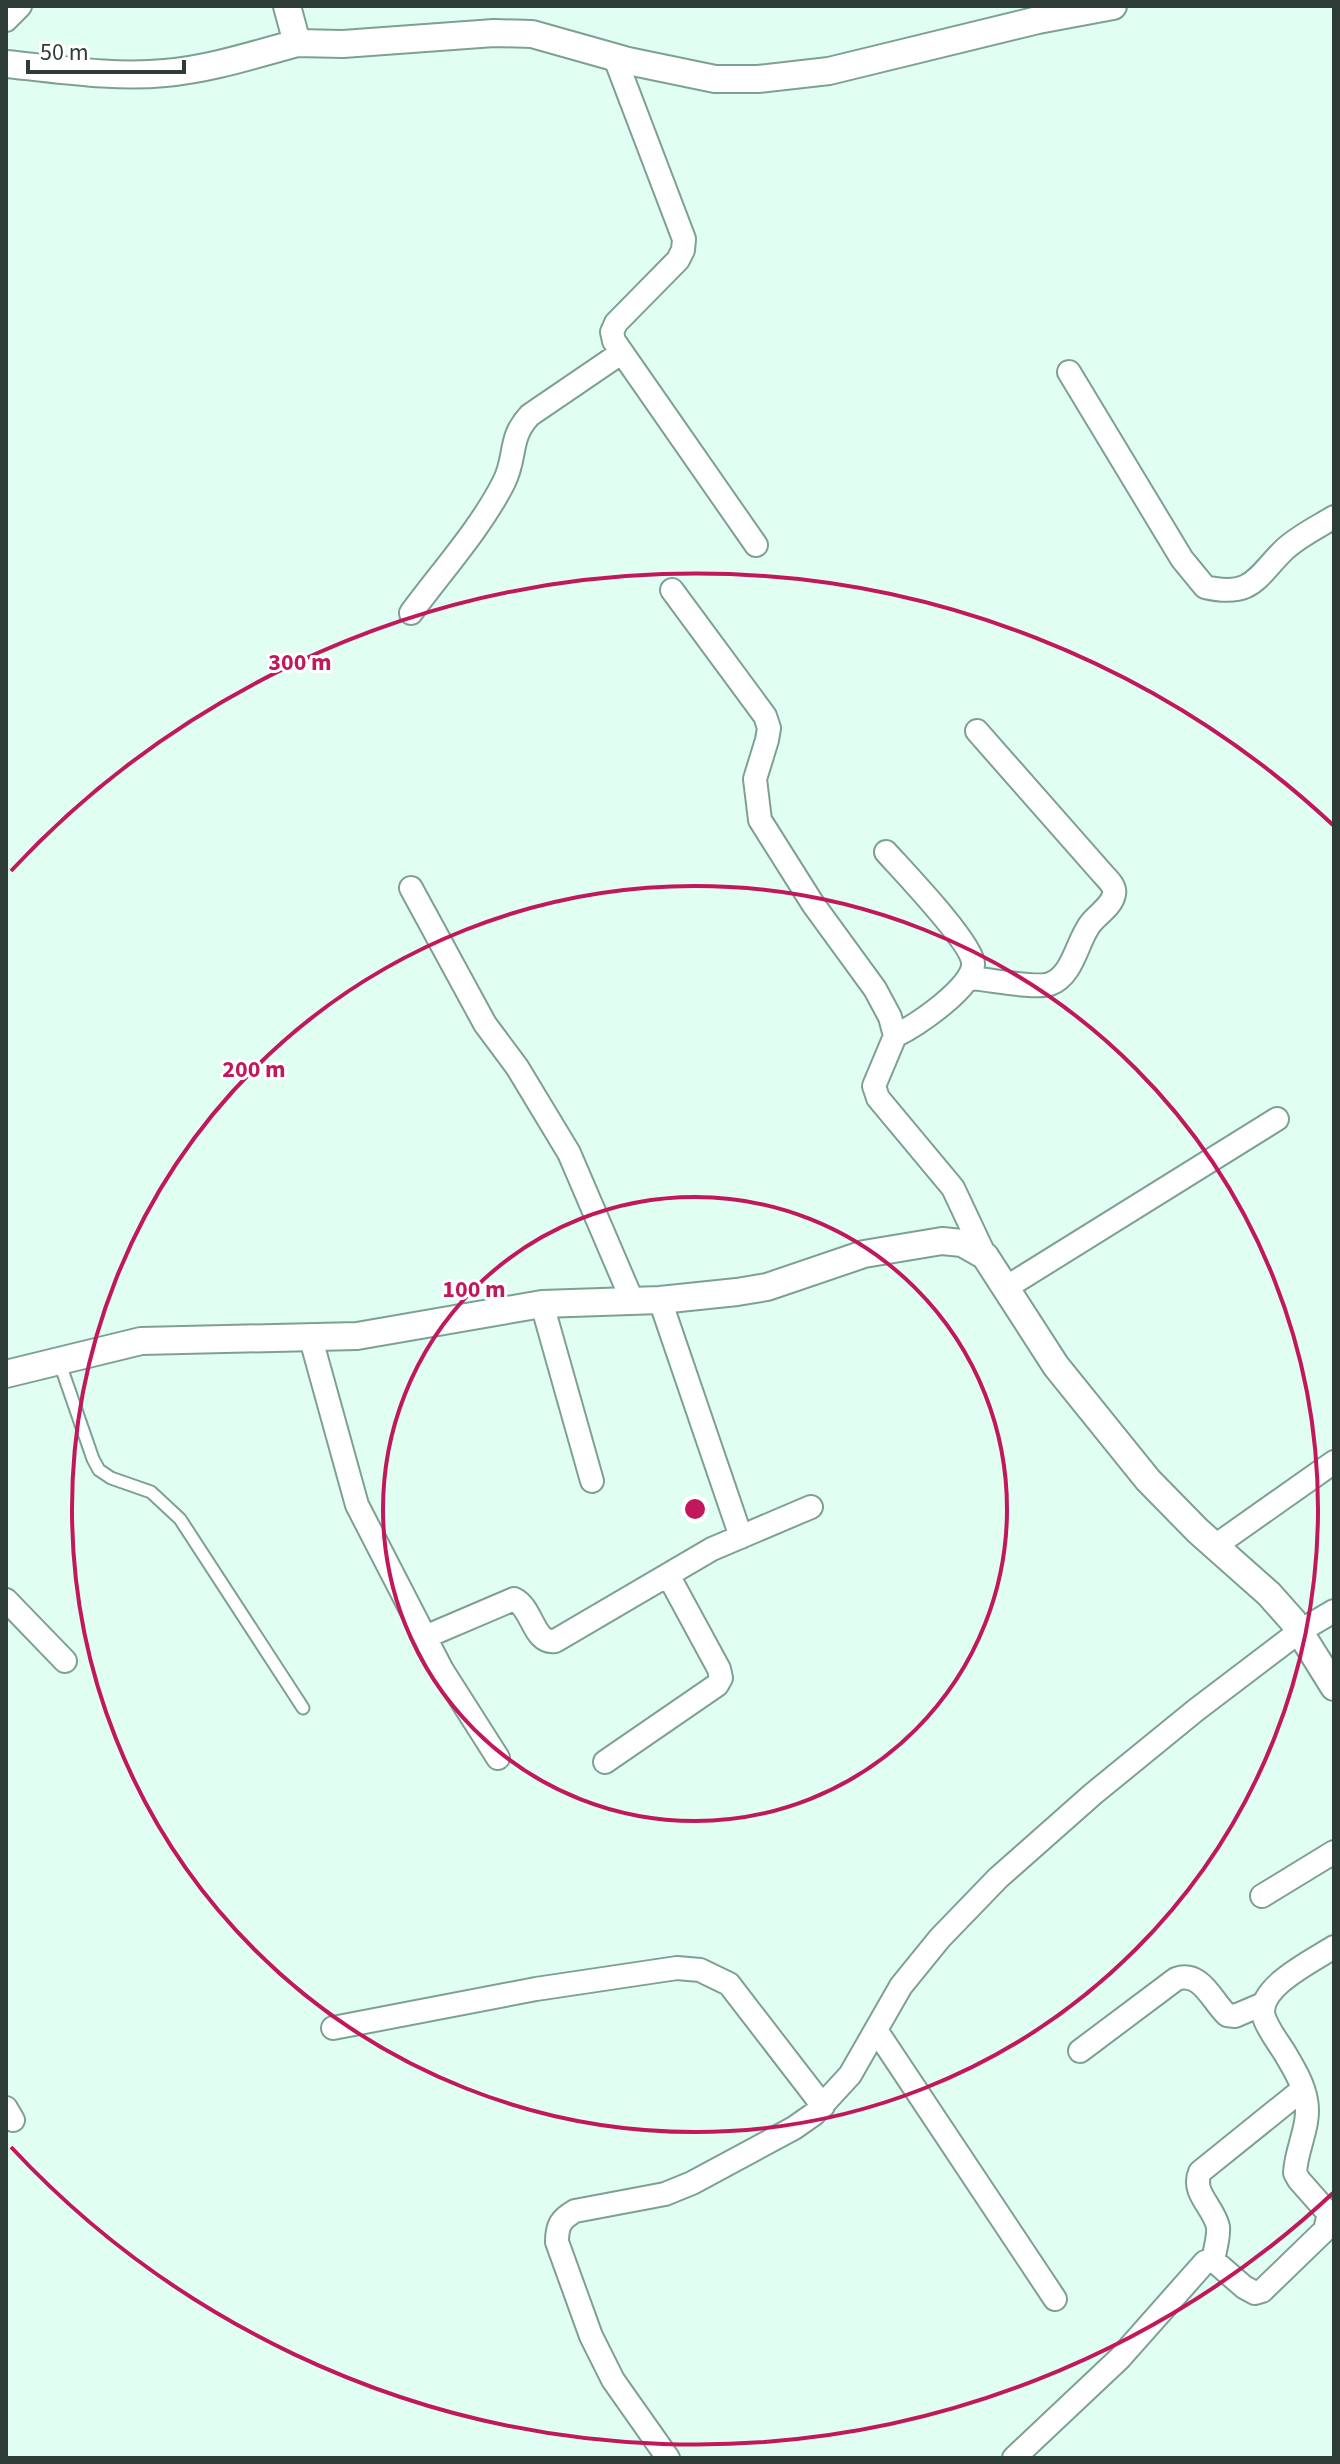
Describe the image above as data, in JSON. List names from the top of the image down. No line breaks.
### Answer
{"scale_bar":"50 m","rings":["300 m","200 m","100 m"]}
